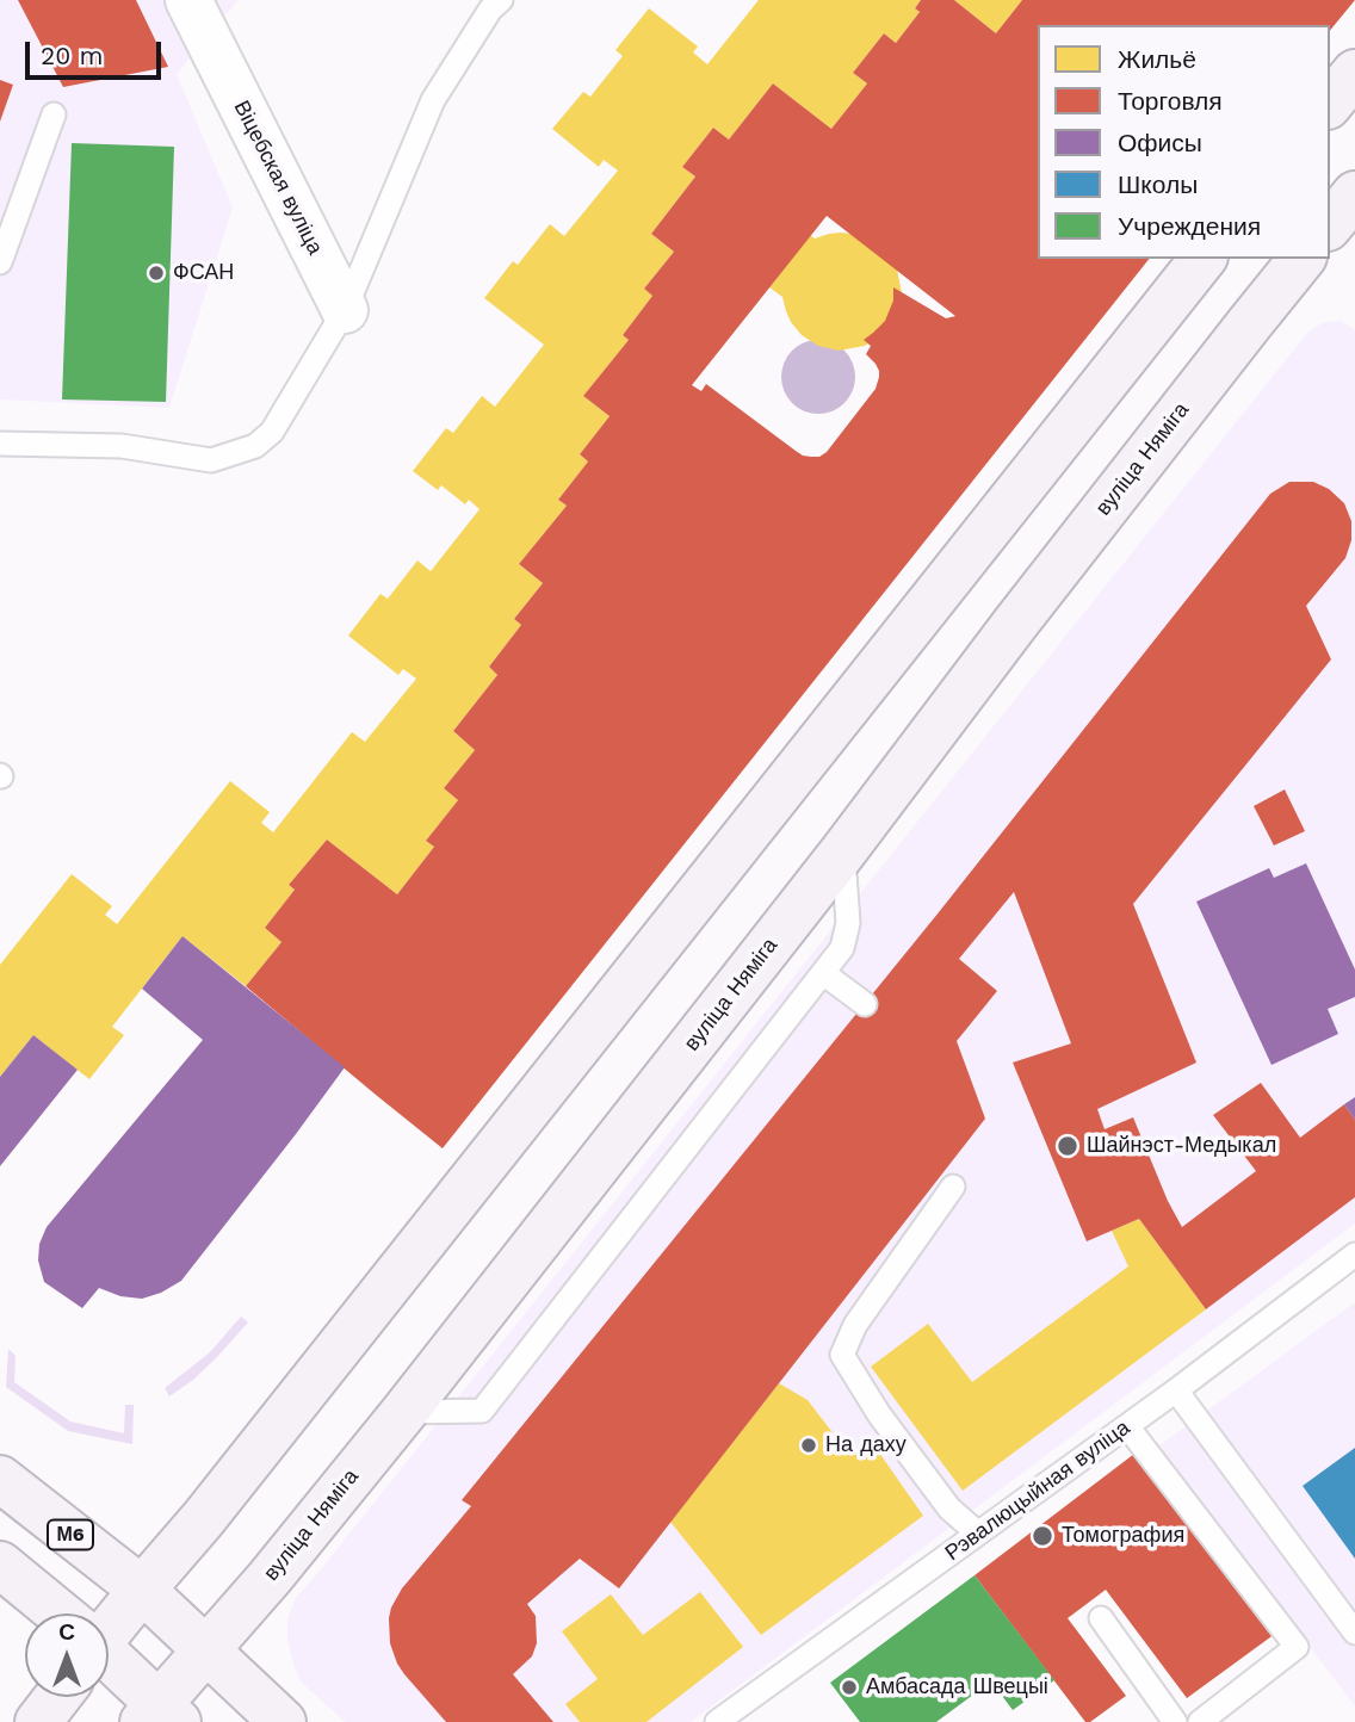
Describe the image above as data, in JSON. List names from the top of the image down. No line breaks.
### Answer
{"streets":{"main road":["вуліца Няміга","М6"],"street":["Віцебская вуліца"],"lane":["Рэвалюцыйная вуліца"]},"crossings":[["вуліца Няміга","М6"]],"places":["ФСАН","Шайнэст-Медыкал","На даху","Томография","Амбасада Швецыі"],"legend":["Жильё","Торговля","Офисы","Школы","Учреждения"],"scale_bar":"20 m","north":"top"}
